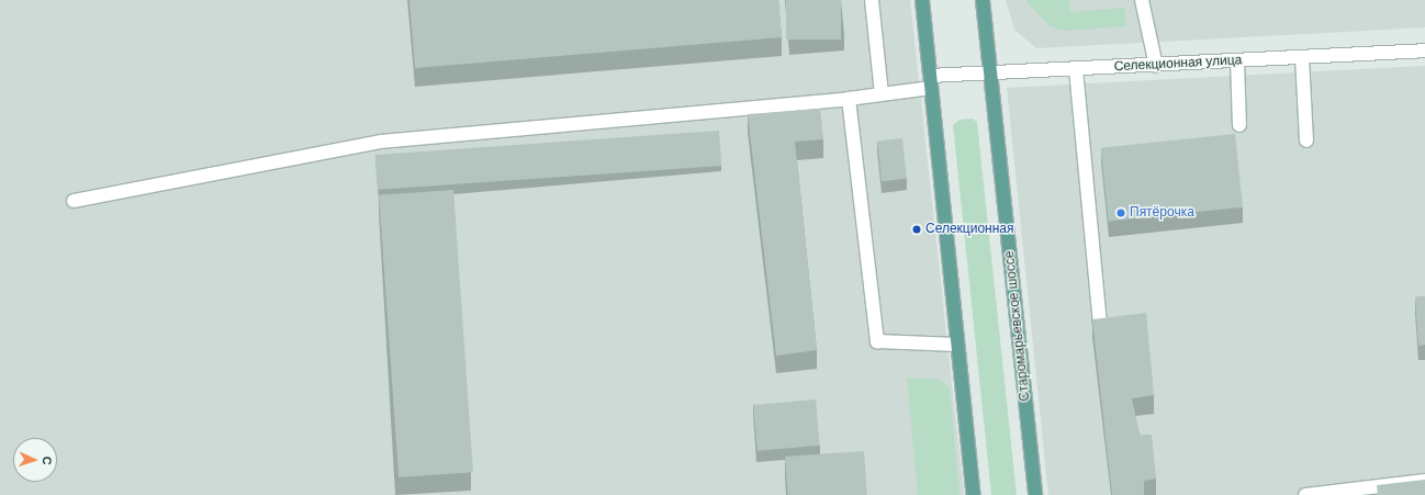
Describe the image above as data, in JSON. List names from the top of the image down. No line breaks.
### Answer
{"streets":{"main road":["Старомарьевское шоссе"],"street":["Селекционная улица"]},"crossings":[["Селекционная улица","Старомарьевское шоссе"]],"places":["Пятёрочка","Селекционная"],"north":"right"}
